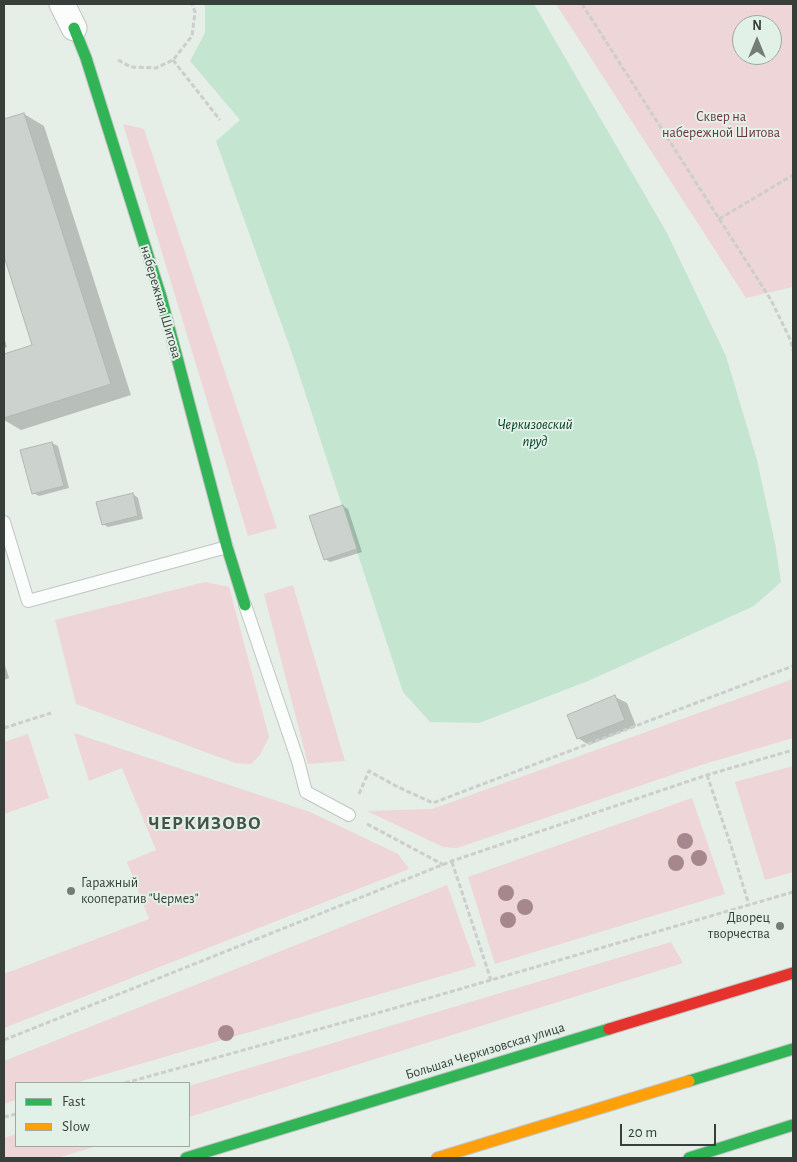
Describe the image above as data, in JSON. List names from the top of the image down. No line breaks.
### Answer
{"streets":{"main road":["набережная Шитова","Большая Черкизовская улица"]},"districts":["ЧЕРКИЗОВО"],"water":["Черкизовский пруд"],"parks":["Сквер на набережной Шитова"],"places":["Гаражный кооператив \"Чермез\"","Дворец творчества"],"legend":["Fast","Slow"],"scale_bar":"20 m","north":"top"}
